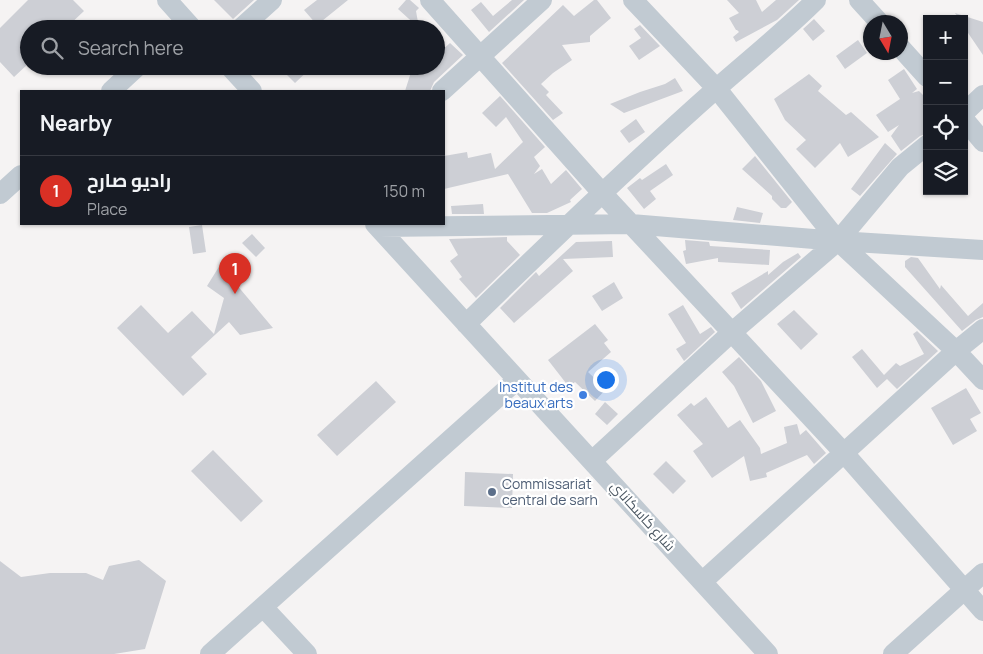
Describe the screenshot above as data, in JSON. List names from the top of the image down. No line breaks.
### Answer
{"streets":{"street":["شارع كاسكاناي"]},"places":["Institut des beaux arts","Commissariat central de sarh"],"north":"bottom","page":{"map_buttons":["+","−"],"search":"Search here","heading":"Nearby","list":[{"mark":"1","name":"راديو صارح","note":"Place","value":"150 m"}],"pins":"1"}}
